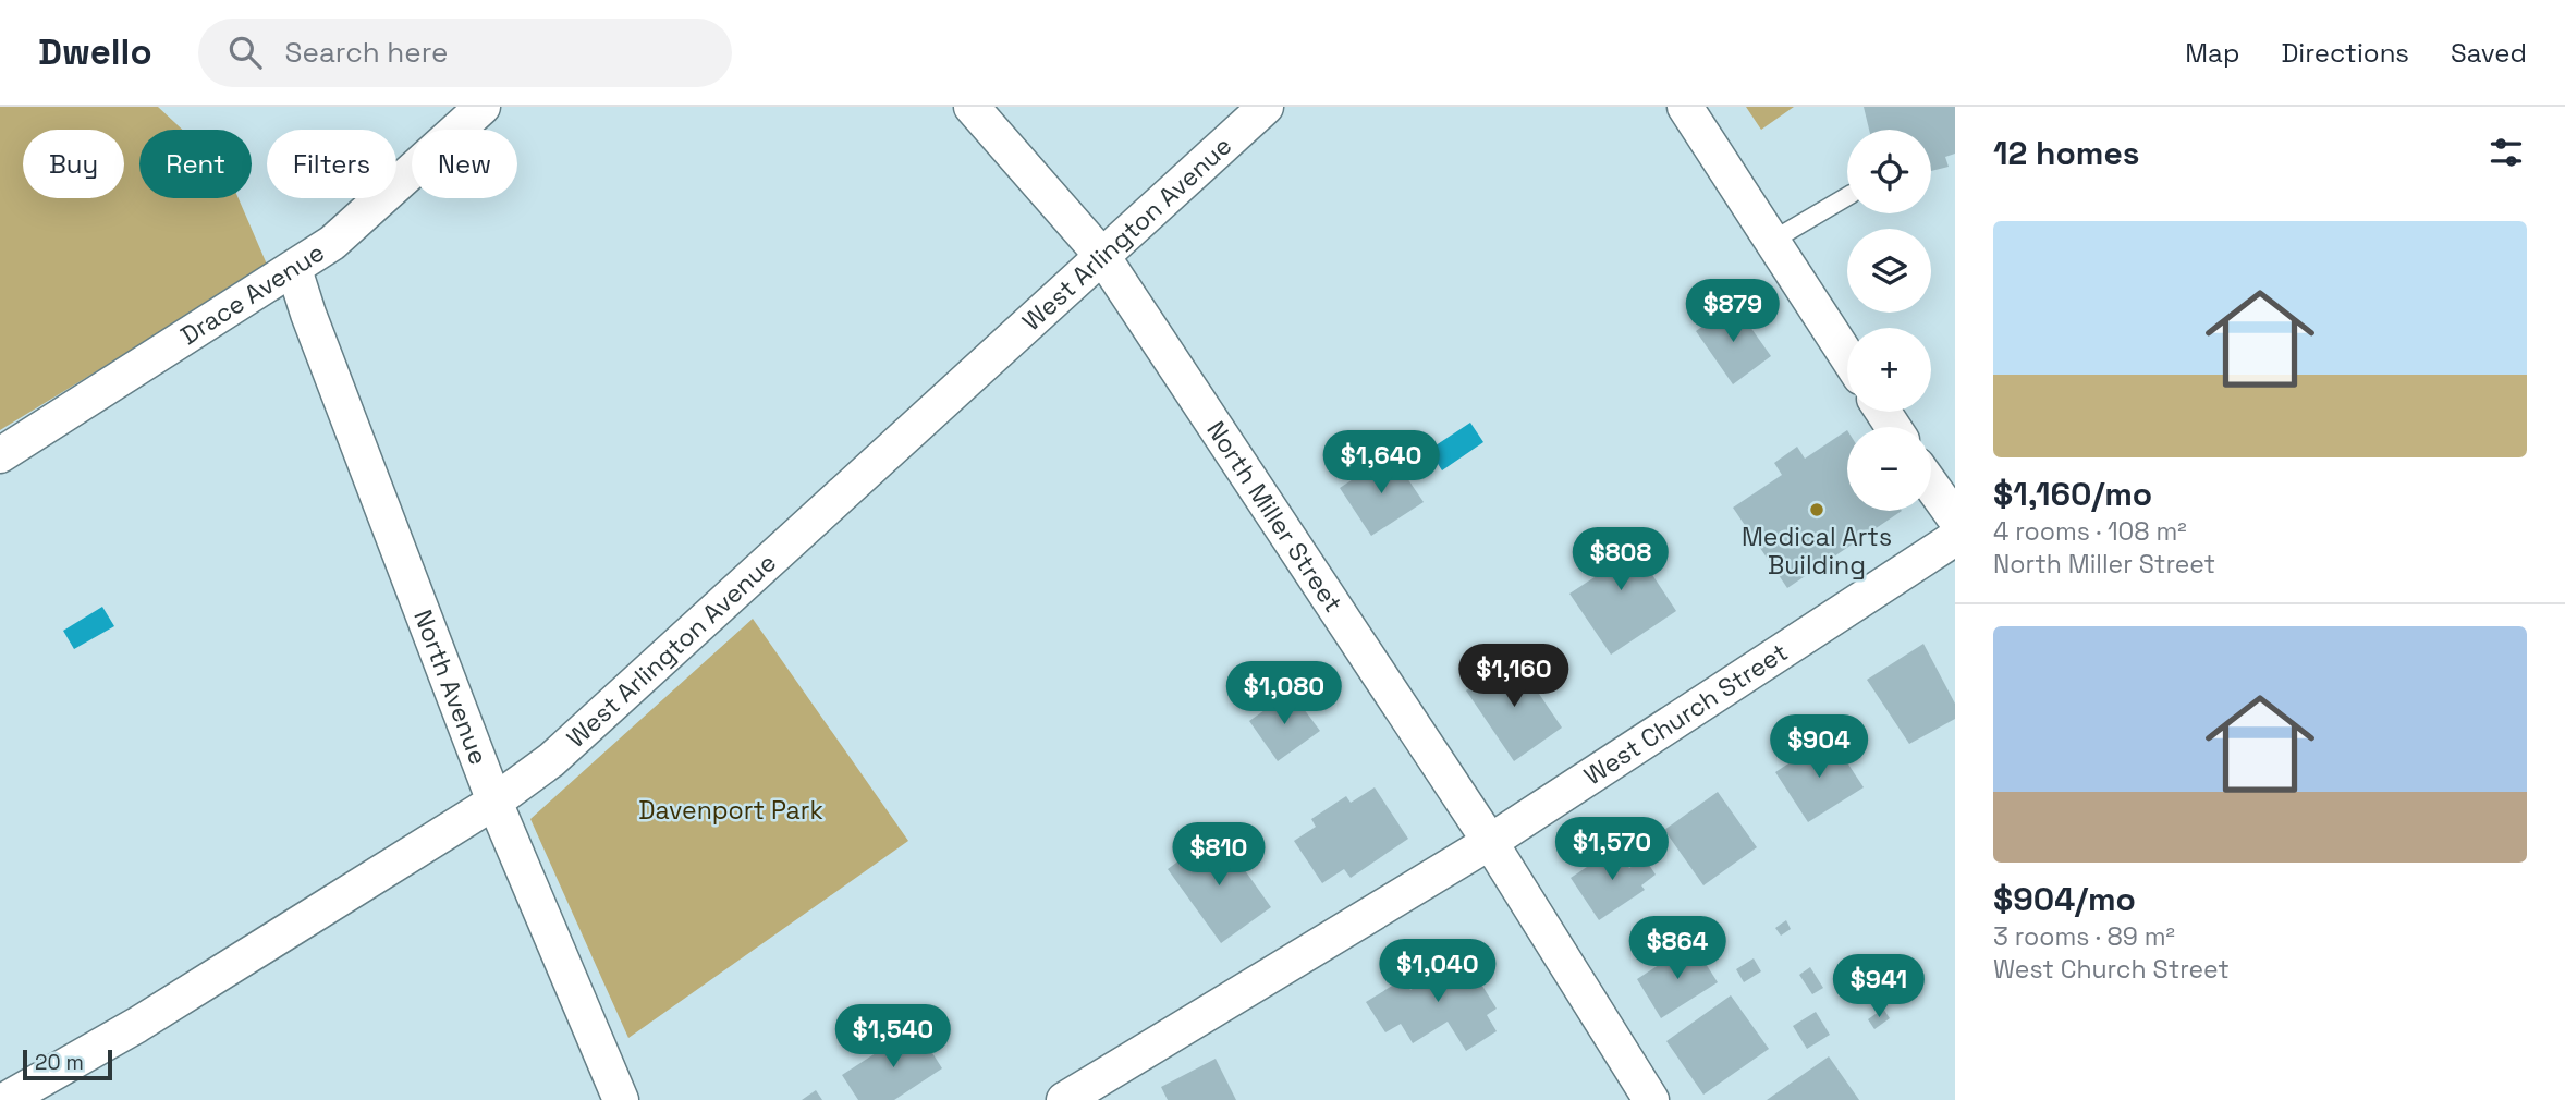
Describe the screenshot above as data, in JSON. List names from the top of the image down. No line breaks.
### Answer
{"streets":{"street":["West Arlington Avenue","Drace Avenue","North Miller Street","North Avenue","West Church Street"]},"crossings":[["West Arlington Avenue","North Miller Street"],["West Arlington Avenue","North Avenue"],["Drace Avenue","North Avenue"],["North Miller Street","West Church Street"]],"parks":["Davenport Park"],"places":["Medical Arts Building"],"scale_bar":"20 m","page":{"header":"Dwello","search":"Search here","nav":["Map","Directions","Saved"],"heading":"12 homes","map_buttons":["+","−"],"chip":["Buy","Rent","Filters","New"],"list":[{"name":"$1,160/mo","note":"4 rooms · 108 m² · North Miller Street"},{"name":"$904/mo","note":"3 rooms · 89 m² · West Church Street"}],"price":["$879","$1,640","$808","$1,160","$1,080","$904","$1,570","$810","$864","$1,040","$941","$1,540"],"scale":"20 m"}}
